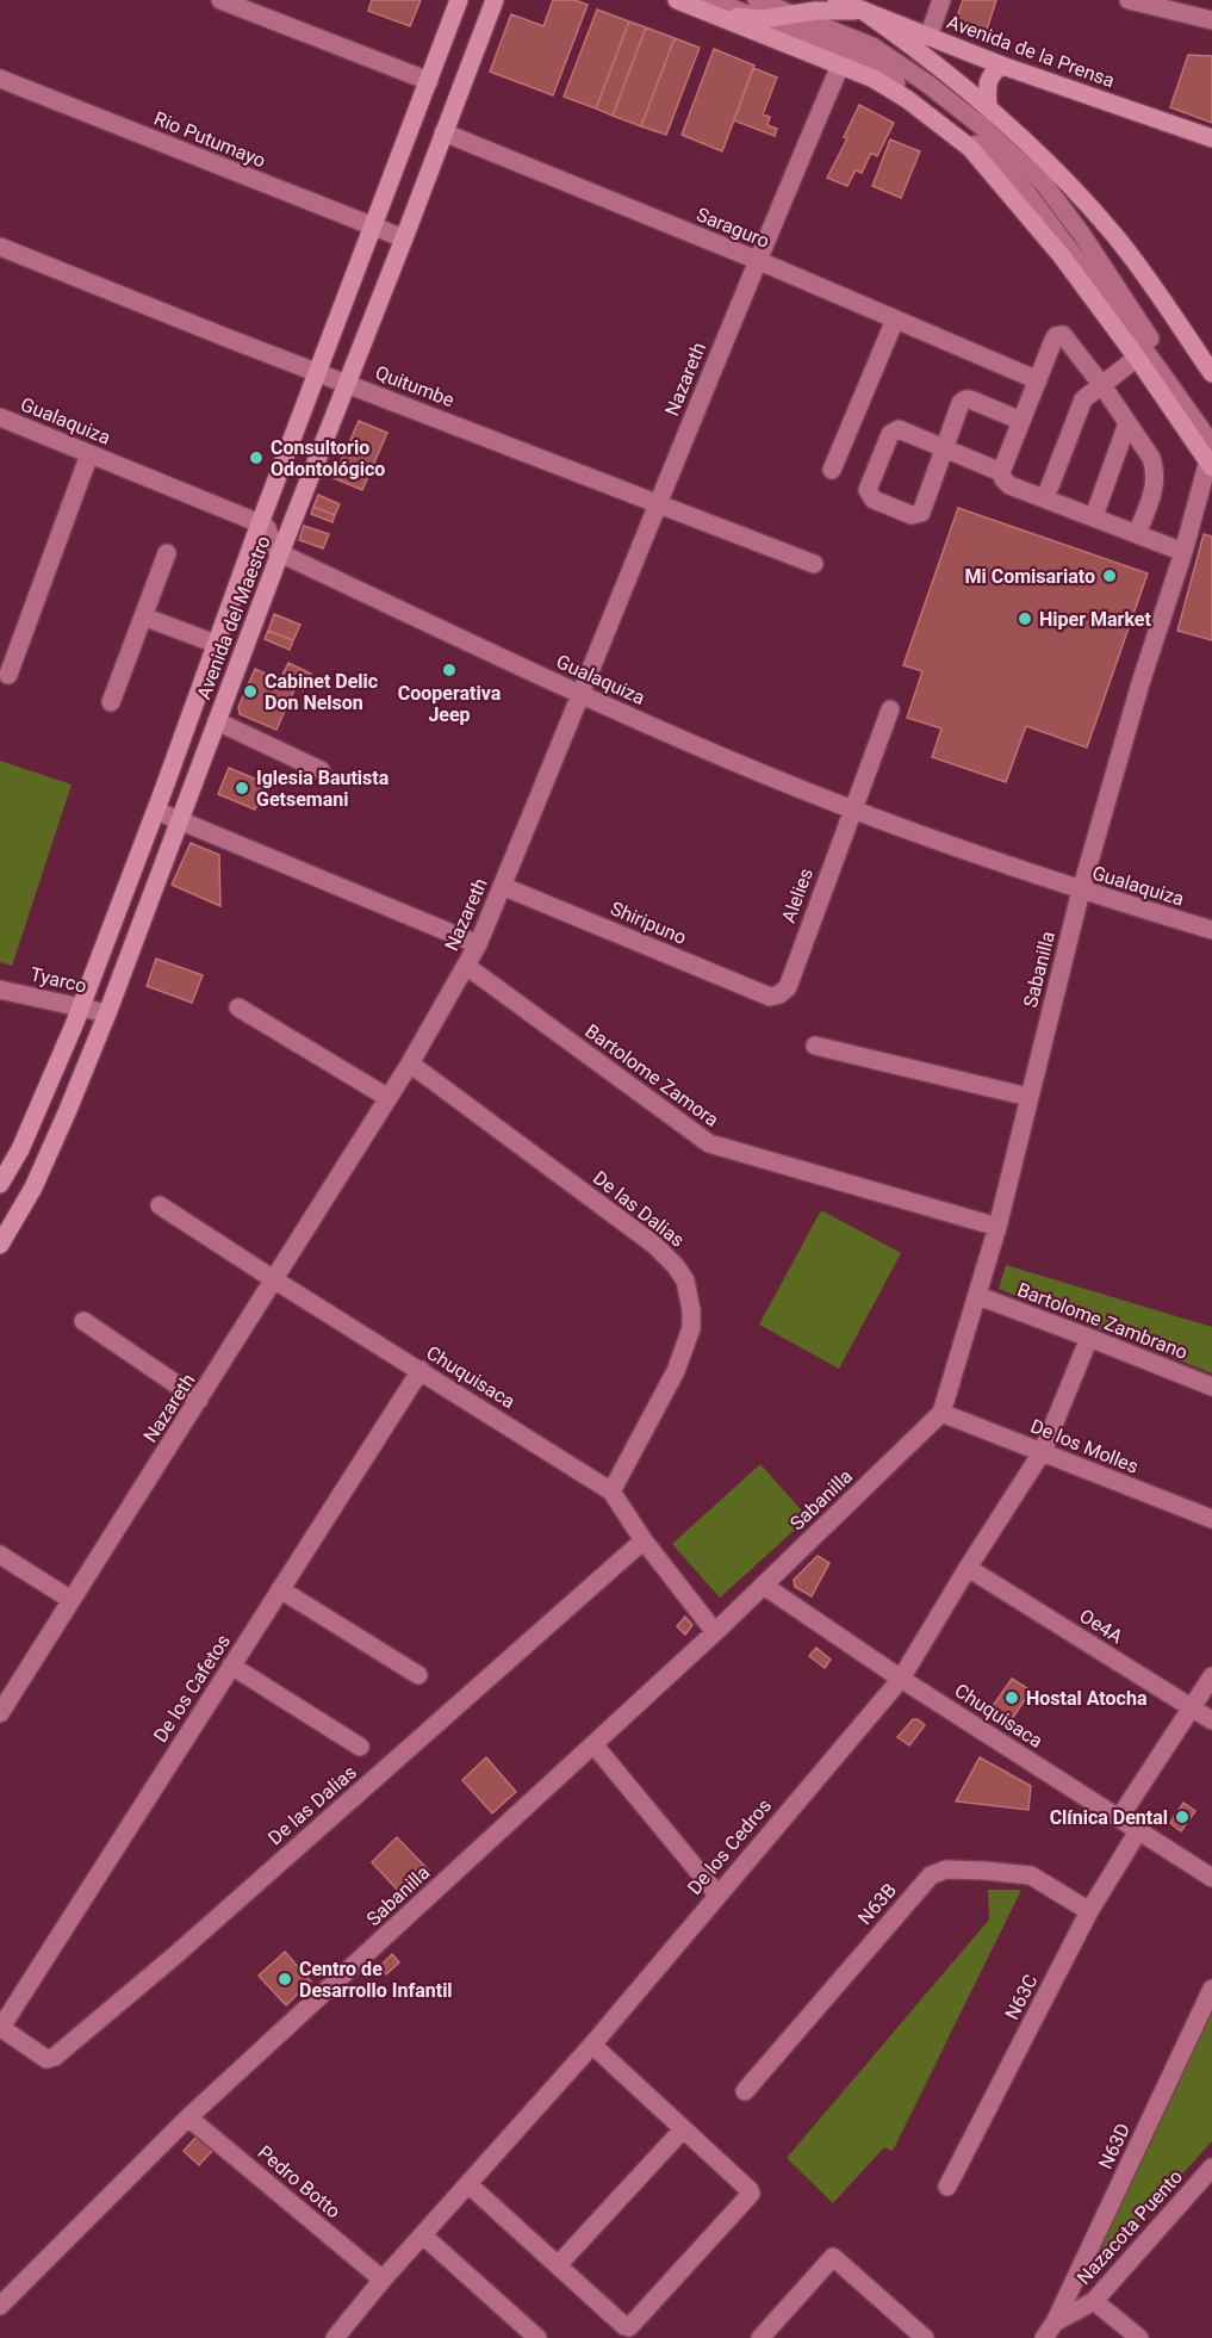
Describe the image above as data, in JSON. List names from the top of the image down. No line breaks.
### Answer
{"streets":{"main road":["Avenida de la Prensa","Avenida del Maestro"],"street":["Rio Putumayo","Saraguro","Nazareth","Quitumbe","Gualaquiza","Alelies","Shiripuno","Sabanilla","Tyarco","Bartolome Zamora","De las Dalias","Bartolome Zambrano","Chuquisaca","De los Molles","Oe4A","De los Cafetos","De los Cedros","N63B","N63C","N63D","Pedro Botto","Nazacota Puento"]},"crossings":[["Rio Putumayo","Avenida del Maestro"],["Saraguro","Nazareth"],["Saraguro","Avenida del Maestro"],["Nazareth","Quitumbe"],["Nazareth","Gualaquiza"],["Nazareth","Shiripuno"],["Nazareth","Bartolome Zamora"],["Nazareth","De las Dalias"],["Nazareth","Chuquisaca"],["Quitumbe","Avenida del Maestro"],["Gualaquiza","Avenida del Maestro"],["Gualaquiza","Alelies"],["Gualaquiza","Sabanilla"],["Avenida del Maestro","Tyarco"],["Alelies","Shiripuno"],["Sabanilla","Bartolome Zamora"],["Sabanilla","Bartolome Zambrano"],["Sabanilla","Chuquisaca"],["Sabanilla","De los Molles"],["Sabanilla","Pedro Botto"],["De las Dalias","Chuquisaca"],["De las Dalias","De los Cafetos"],["Bartolome Zambrano","De los Cedros"],["Chuquisaca","De los Cafetos"],["Chuquisaca","De los Cedros"],["Chuquisaca","N63C"],["De los Molles","De los Cedros"],["Oe4A","De los Cedros"],["De los Cedros","Pedro Botto"],["N63B","N63C"],["N63D","Nazacota Puento"]],"places":["Consultorio Odontológico","Mi Comisariato","Hiper Market","Cooperativa Jeep","Cabinet Delic Don Nelson","Iglesia Bautista Getsemani","Hostal Atocha","Clínica Dental","Centro de Desarrollo Infantil"]}
